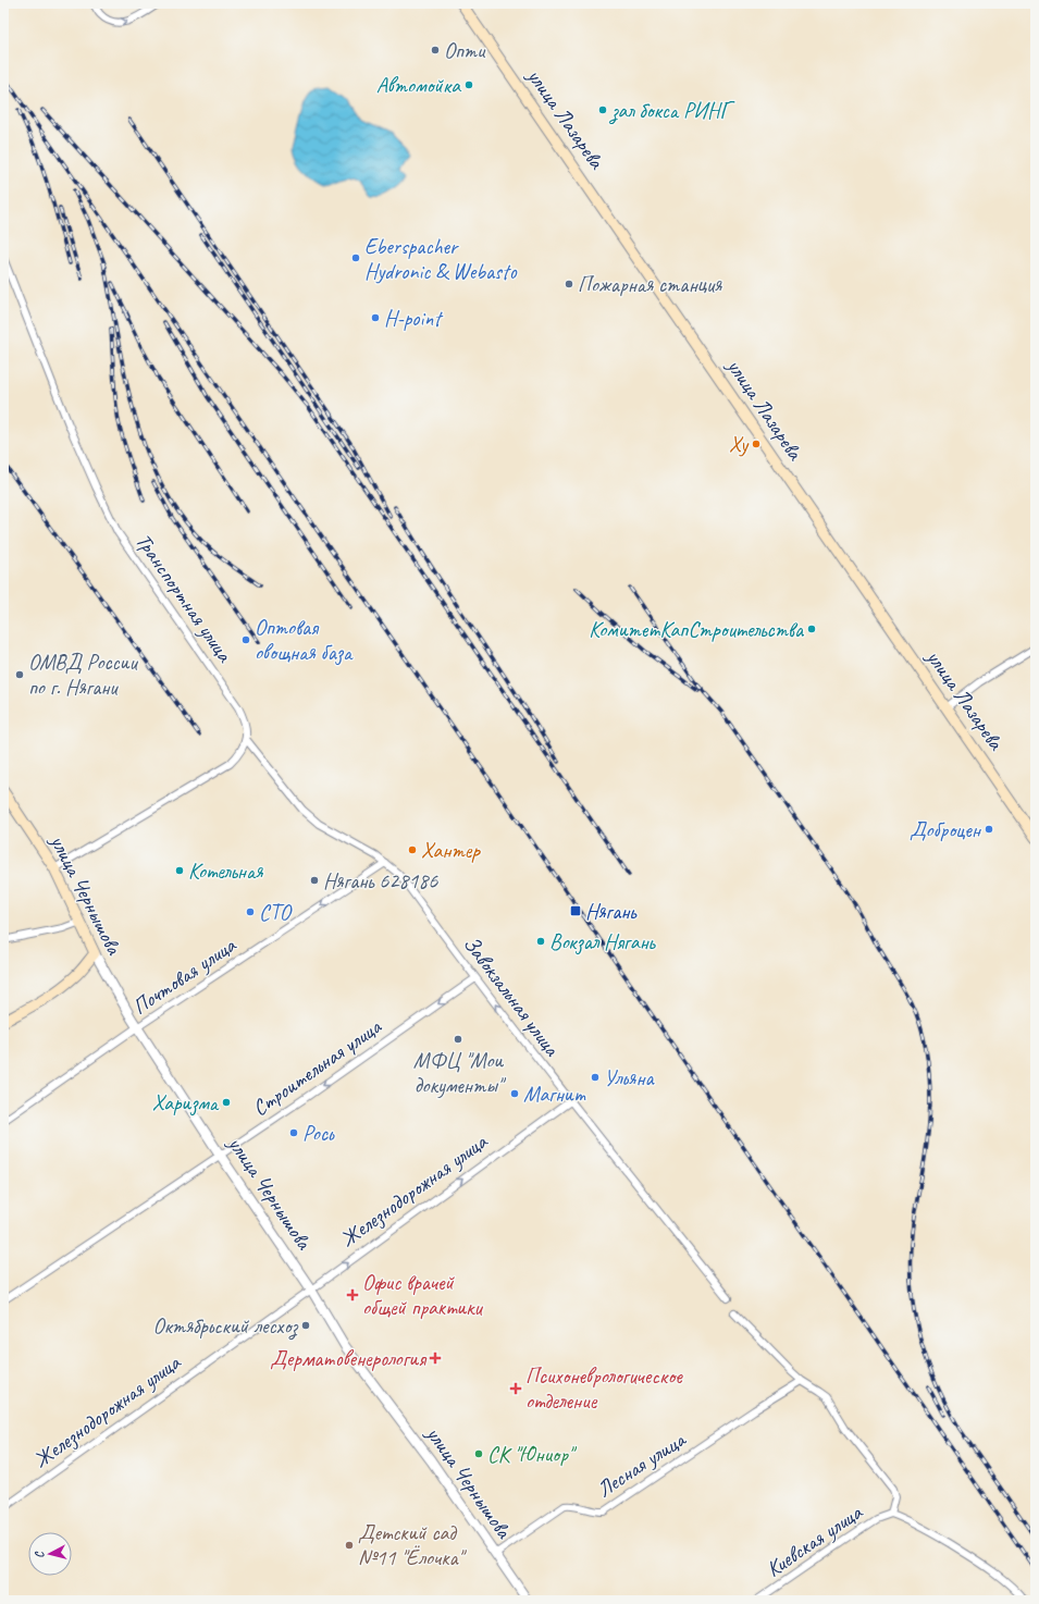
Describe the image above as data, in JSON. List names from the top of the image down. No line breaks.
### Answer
{"streets":{"main road":["улица Лазарева","улица Чернышова"],"street":["Транспортная улица","Почтовая улица","Завокзальная улица","Строительная улица","Железнодорожная улица","Лесная улица","Киевская улица"]},"crossings":[["Транспортная улица","Завокзальная улица"],["улица Чернышова","Почтовая улица"],["улица Чернышова","Строительная улица"],["улица Чернышова","Железнодорожная улица"],["улица Чернышова","Лесная улица"],["Почтовая улица","Завокзальная улица"],["Завокзальная улица","Строительная улица"],["Завокзальная улица","Железнодорожная улица"]],"one_way":["Почтовая улица","Строительная улица","Железнодорожная улица"],"places":{"other":["Опти","Автомойка","зал бокса РИНГ","Eberspacher Hydronic & Webasto","Пожарная станция","H-point","Xy","КомитетКапСтроительства","Оптовая овощная база","ОМВД России по г. Нягани","Доброцен","Хантер","Котельная","Нягань 628186","СТО","Вокзал Нягань","МФЦ \"Мои документы\"","Ульяна","Магнит","Харизма","Рось","Октябрьский лесхоз","СК \"Юниор\"","Детский сад №11 \"Ёлочка\""],"transit":["Нягань"],"health":["Офис врачей общей практики","Дерматовенерология","Психоневрологическое отделение"]},"north":"left"}
